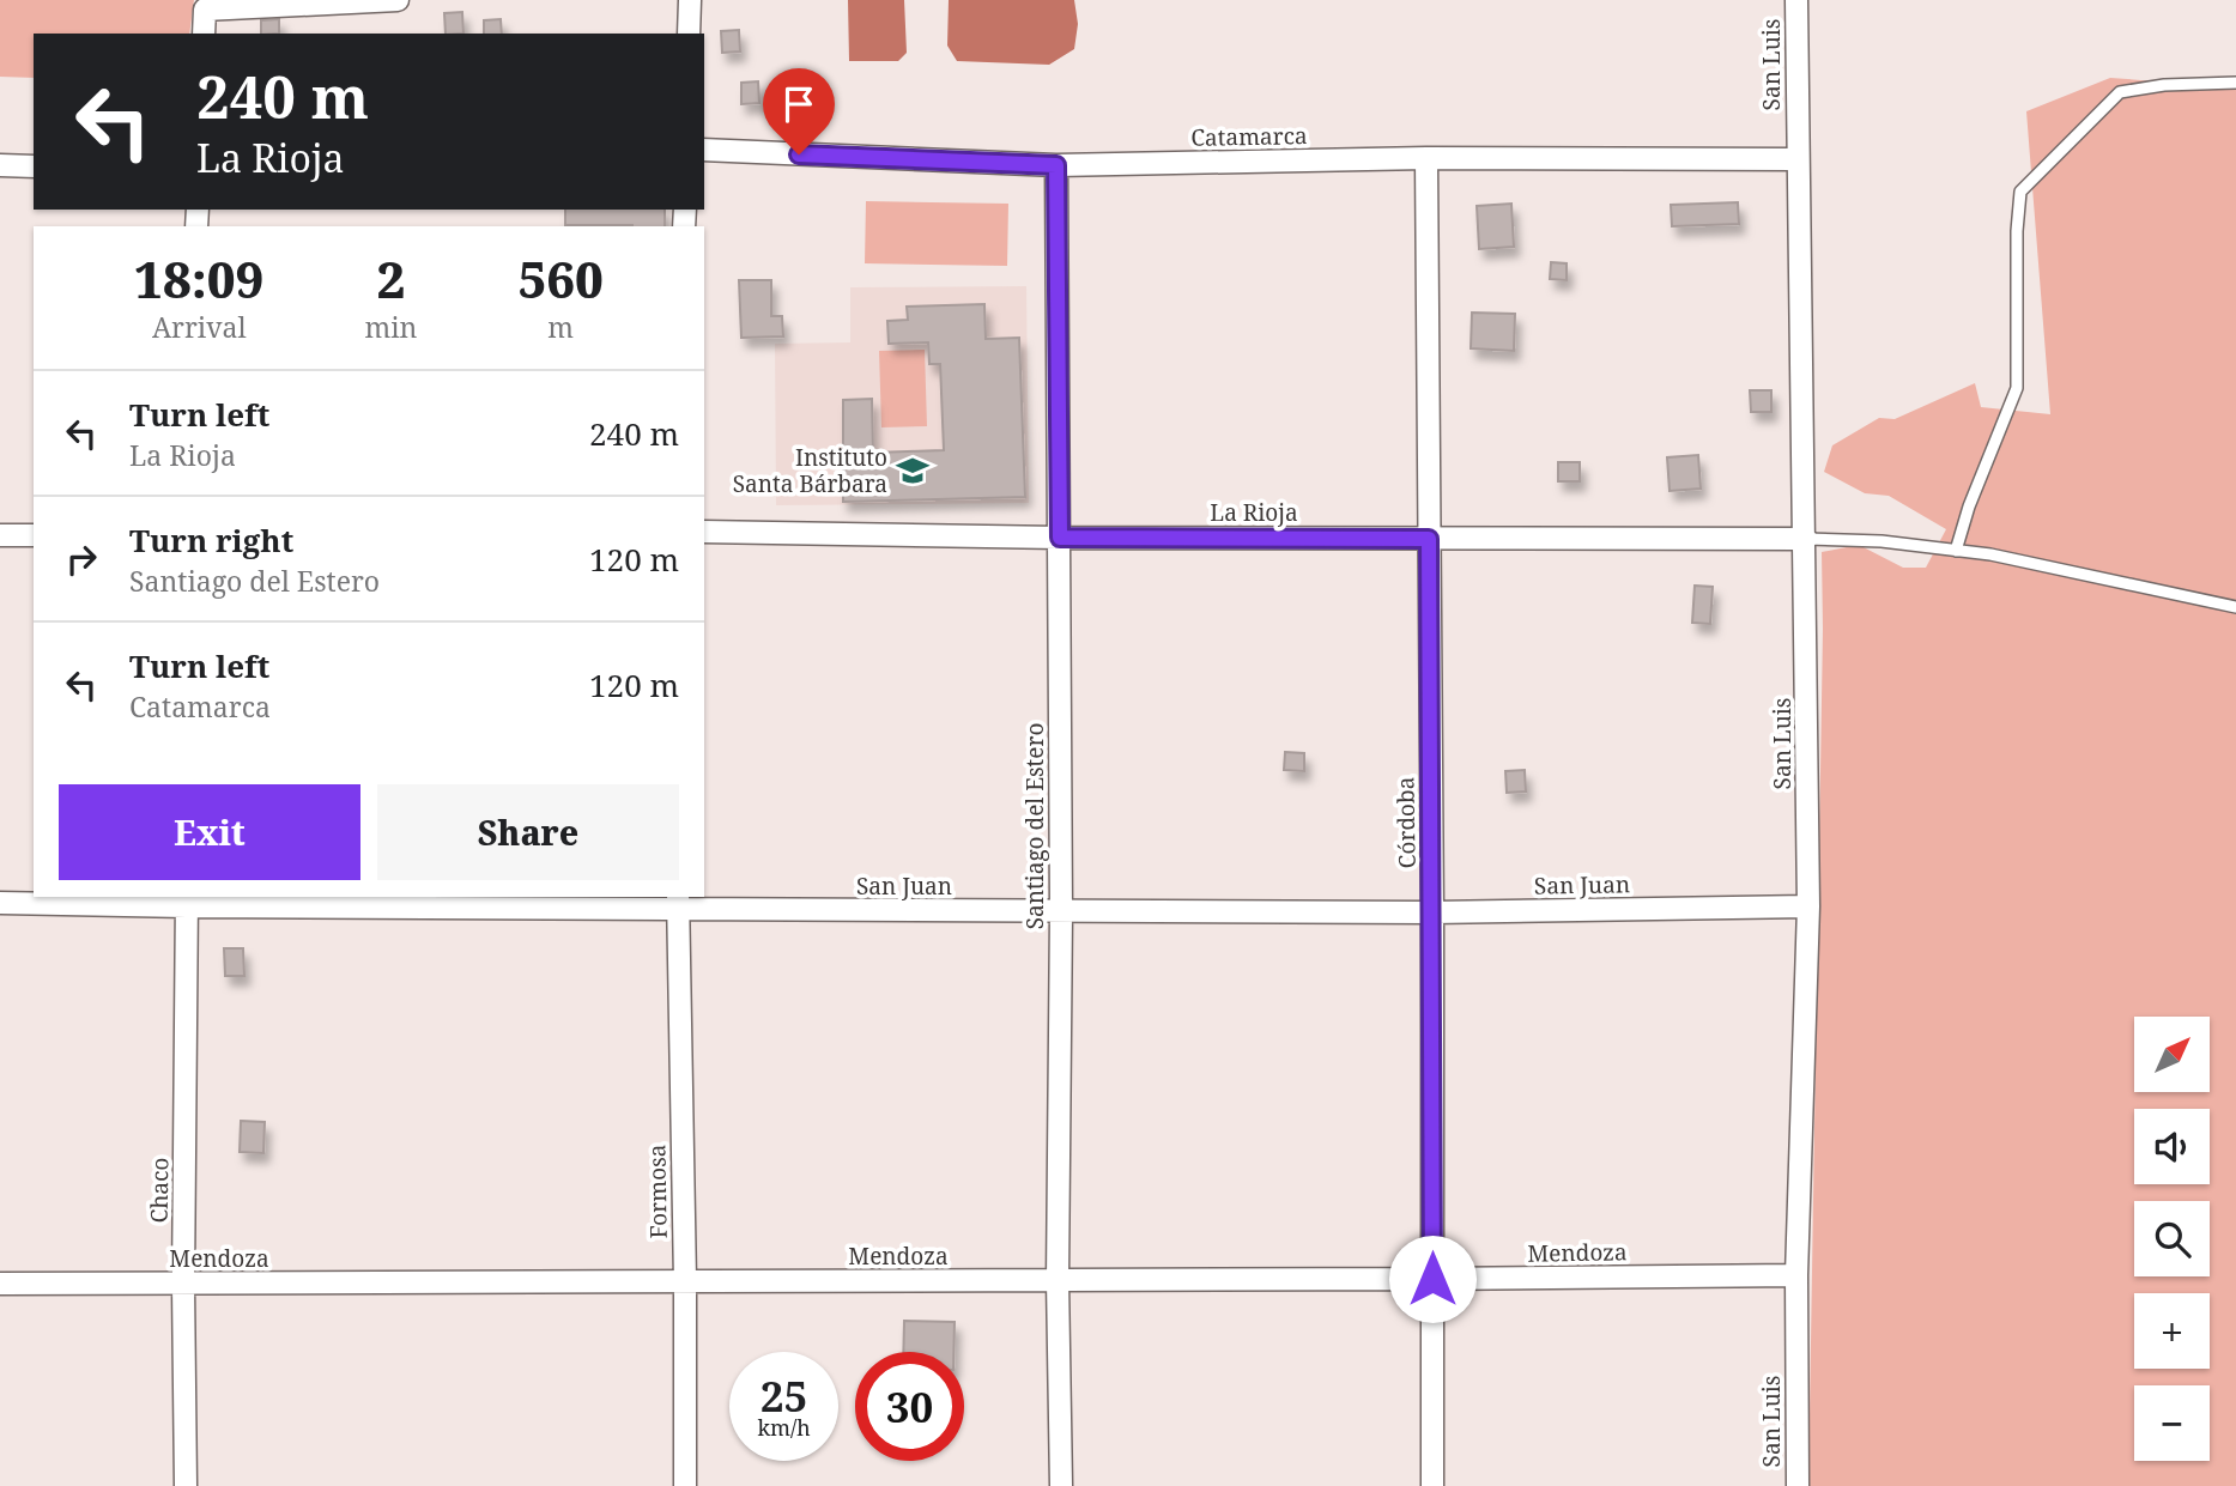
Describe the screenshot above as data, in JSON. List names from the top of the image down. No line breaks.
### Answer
{"streets":{"street":["San Luis","Catamarca","La Rioja","Córdoba","Santiago del Estero","San Juan","Chaco","Formosa","Mendoza"]},"crossings":[["San Luis","Catamarca"],["San Luis","La Rioja"],["San Luis","San Juan"],["San Luis","Mendoza"],["Catamarca","Córdoba"],["Catamarca","Santiago del Estero"],["La Rioja","Córdoba"],["La Rioja","Santiago del Estero"],["Córdoba","San Juan"],["Córdoba","Mendoza"],["Santiago del Estero","San Juan"],["Santiago del Estero","Mendoza"],["San Juan","Chaco"],["San Juan","Formosa"],["Chaco","Mendoza"],["Formosa","Mendoza"]],"places":{"school or university":["Instituto Santa Bárbara"]},"north":"top right","page":{"turn":["240 m","La Rioja"],"eta":["18:09","Arrival","2","min","560","m"],"list":[{"name":"Turn left","note":"La Rioja","value":"240 m"},{"name":"Turn right","note":"Santiago del Estero","value":"120 m"},{"name":"Turn left","note":"Catamarca","value":"120 m"}],"buttons":["Exit","Share"],"map_buttons":["+","−"],"speed":"25 km/h","limit":"30"}}
